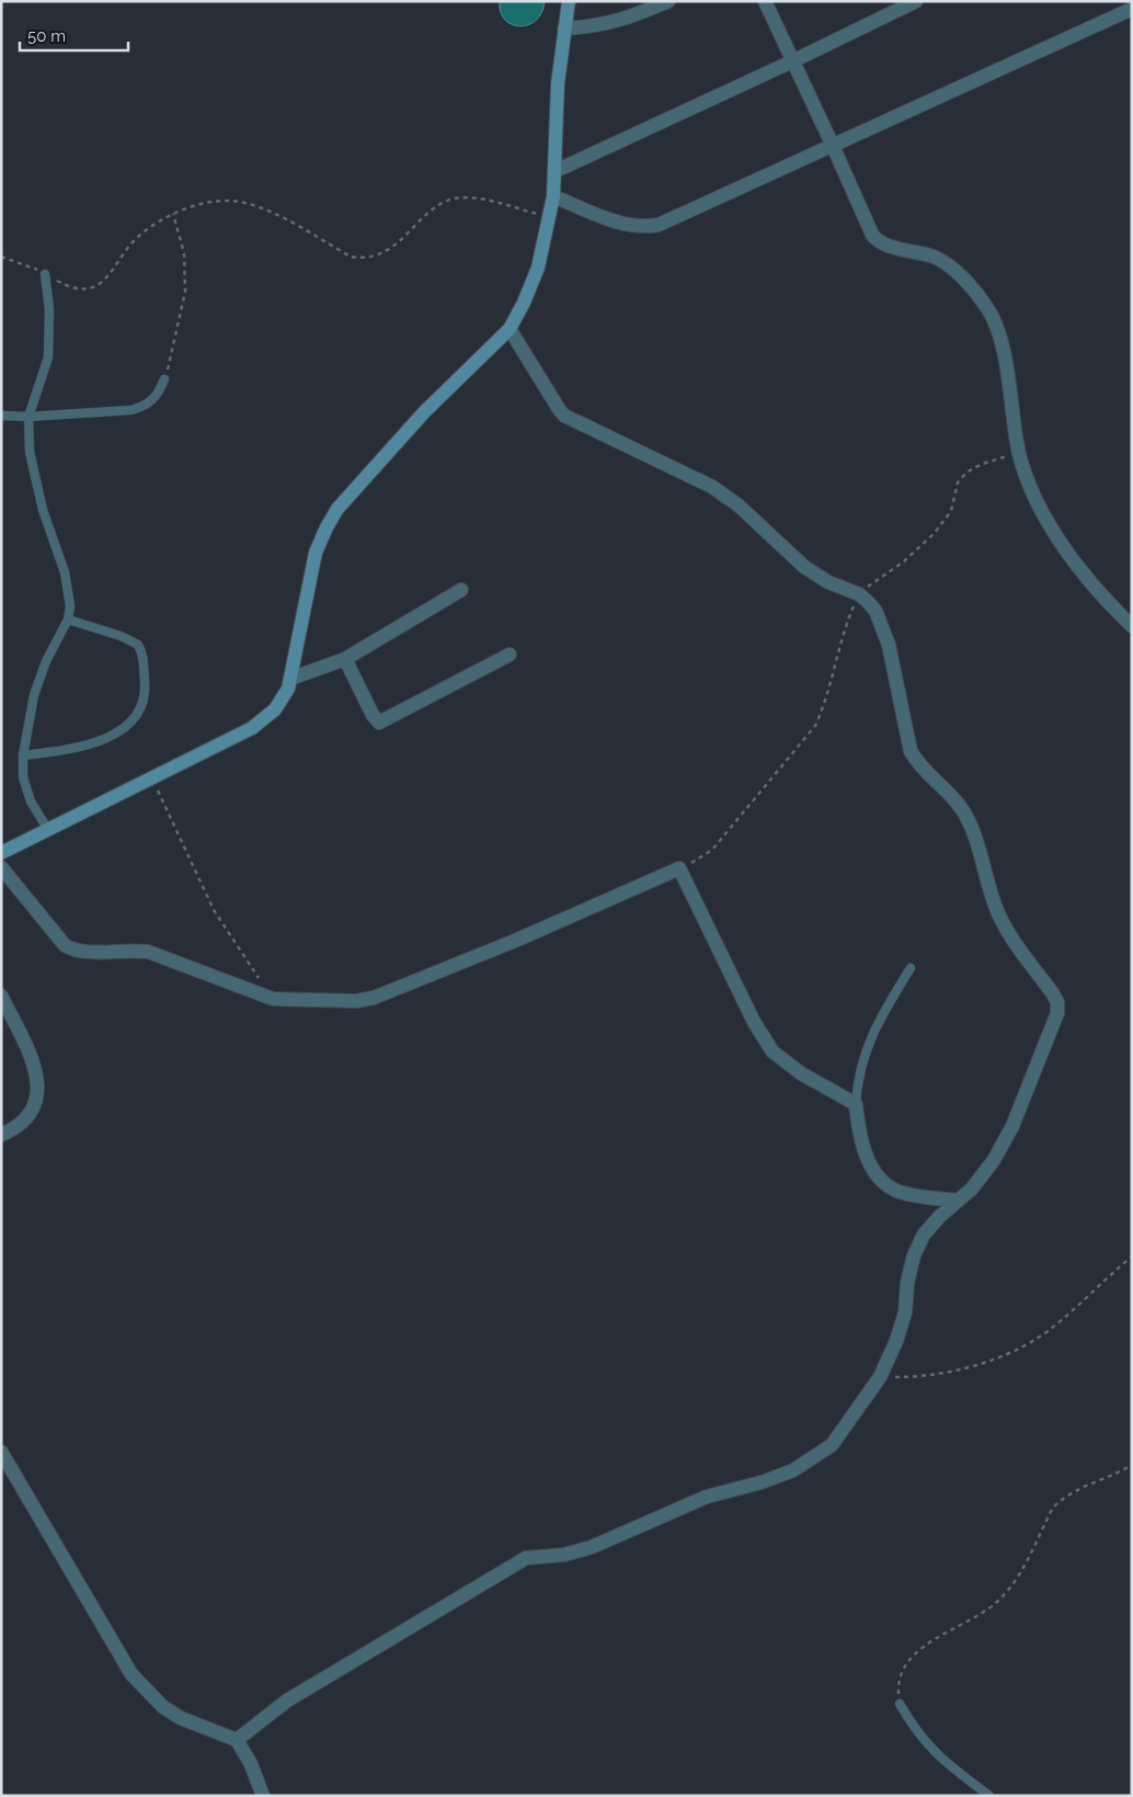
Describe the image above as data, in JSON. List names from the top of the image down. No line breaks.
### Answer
{"scale_bar":"50 m"}
